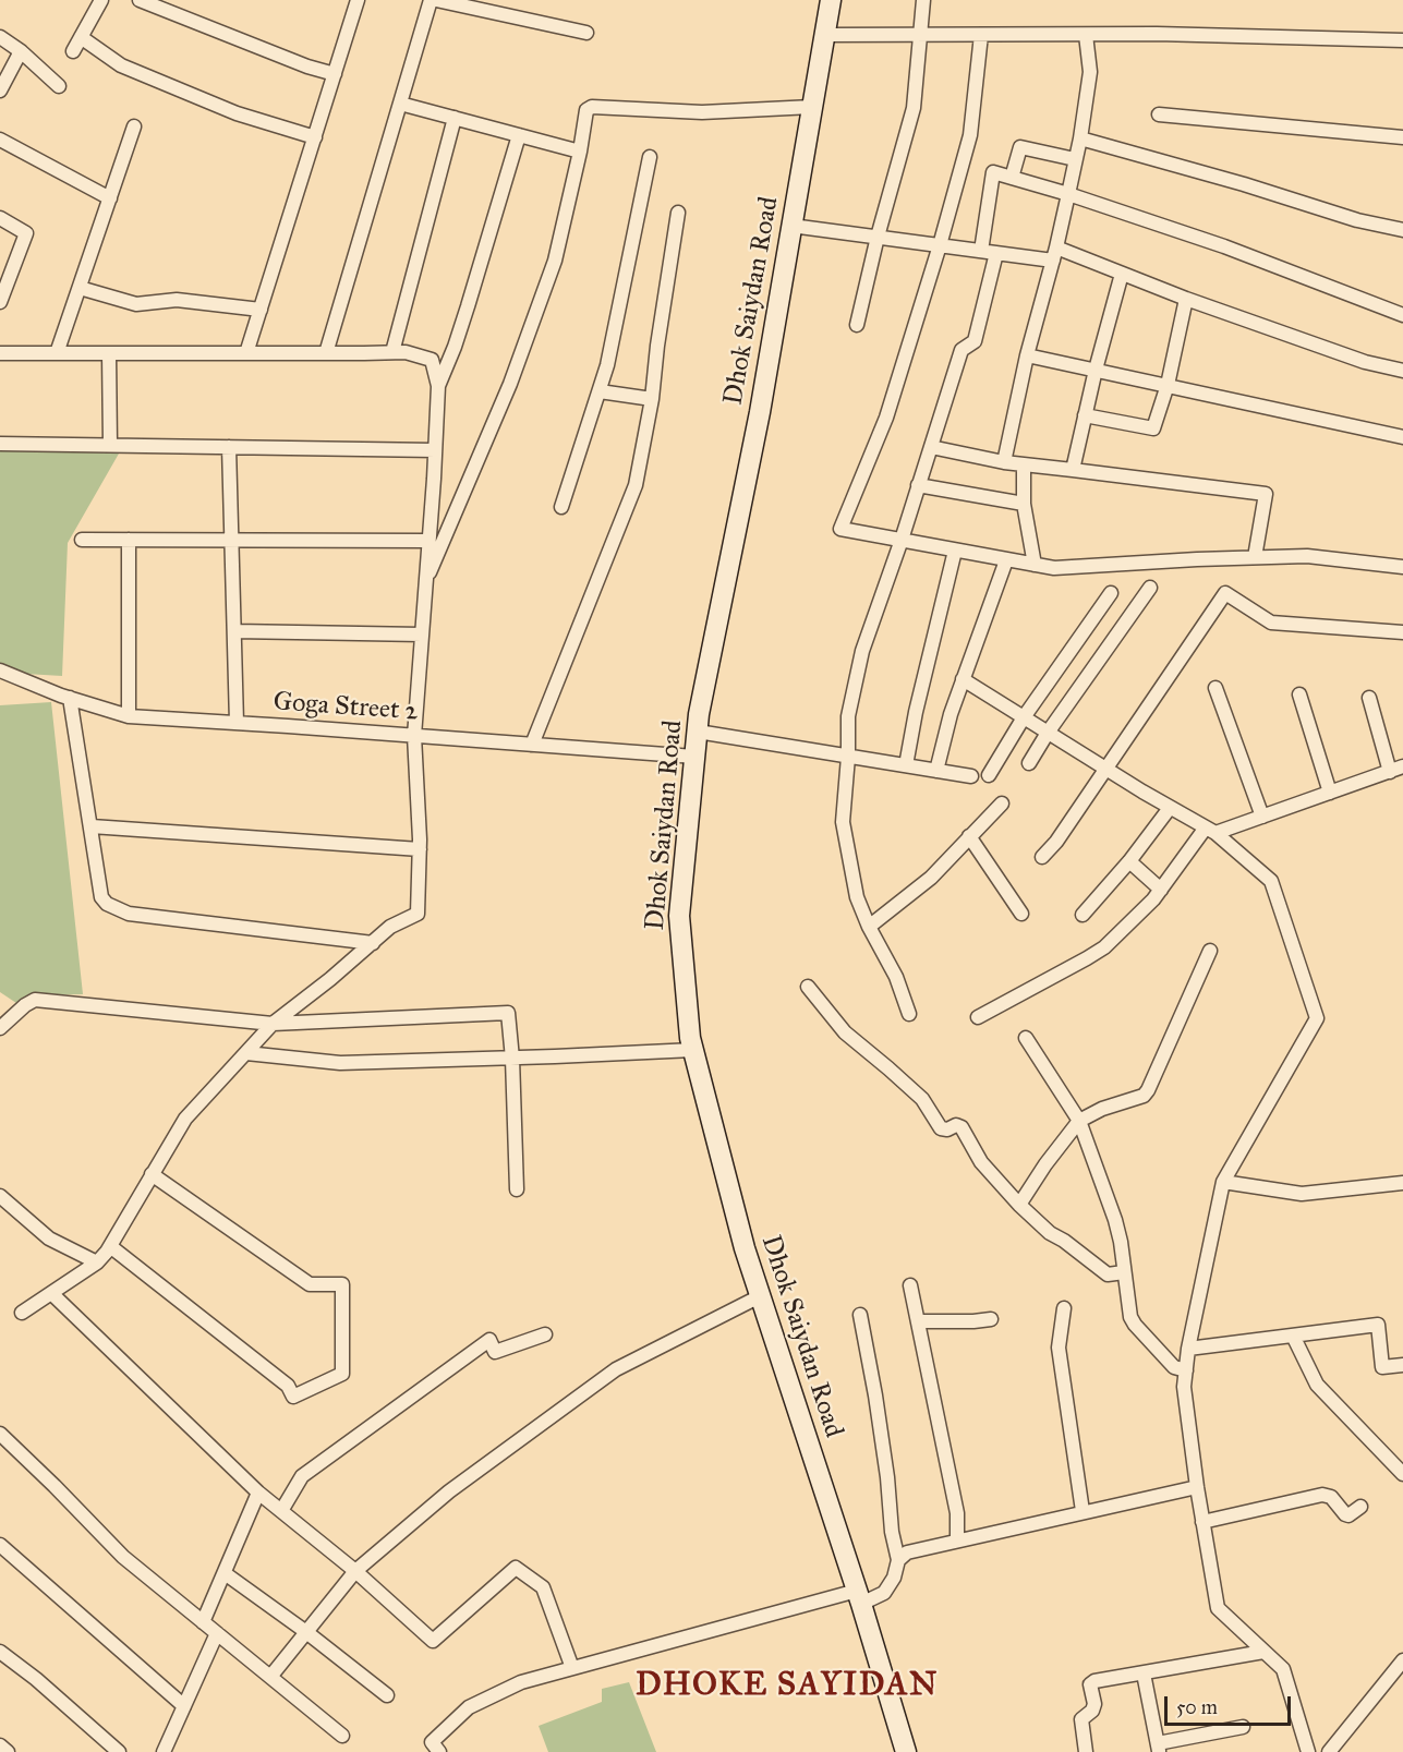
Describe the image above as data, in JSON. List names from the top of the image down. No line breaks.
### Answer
{"streets":{"main road":["Dhok Saiydan Road"],"street":["Goga Street 2"]},"crossings":[["Dhok Saiydan Road","Goga Street 2"]],"districts":["DHOKE SAYIDAN"],"scale_bar":"50 m"}
